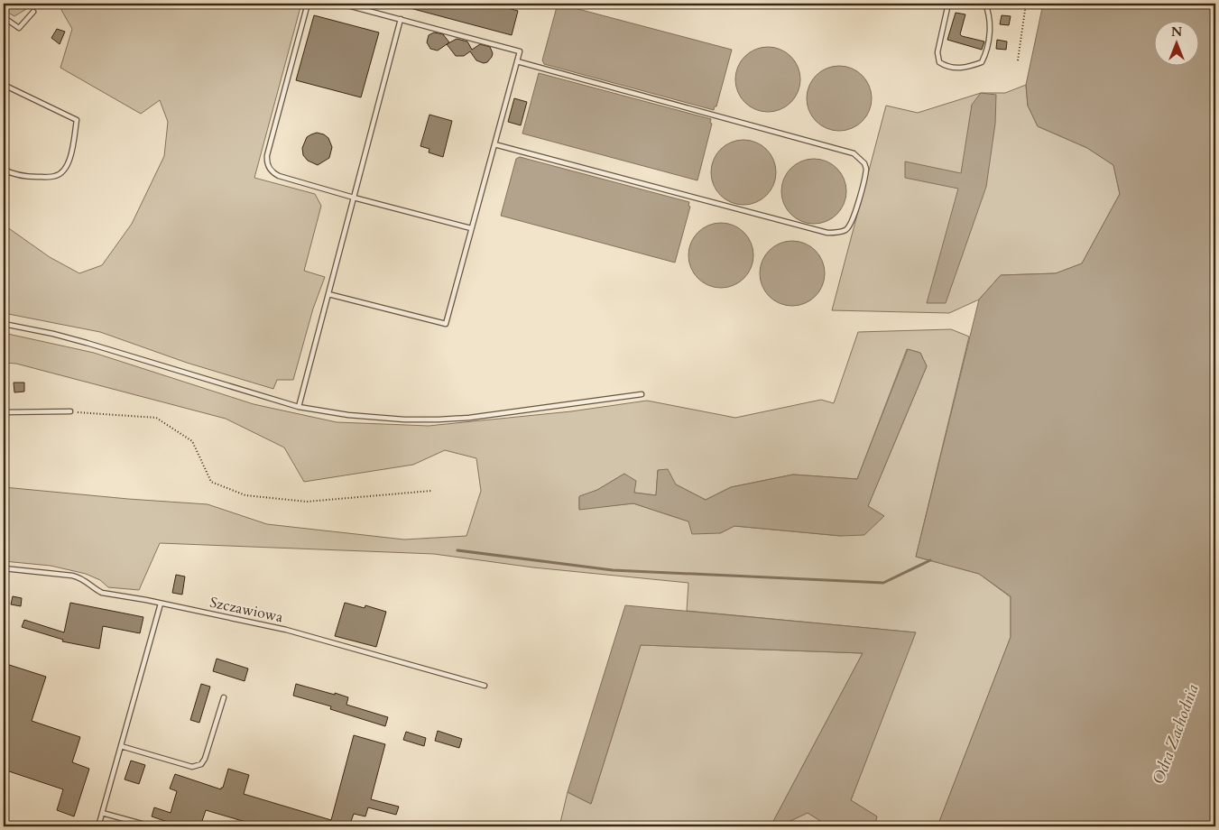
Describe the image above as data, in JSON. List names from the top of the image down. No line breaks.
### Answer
{"streets":{"lane":["Szczawiowa"]},"water":["Odra Zachodnia"],"north":"top"}
